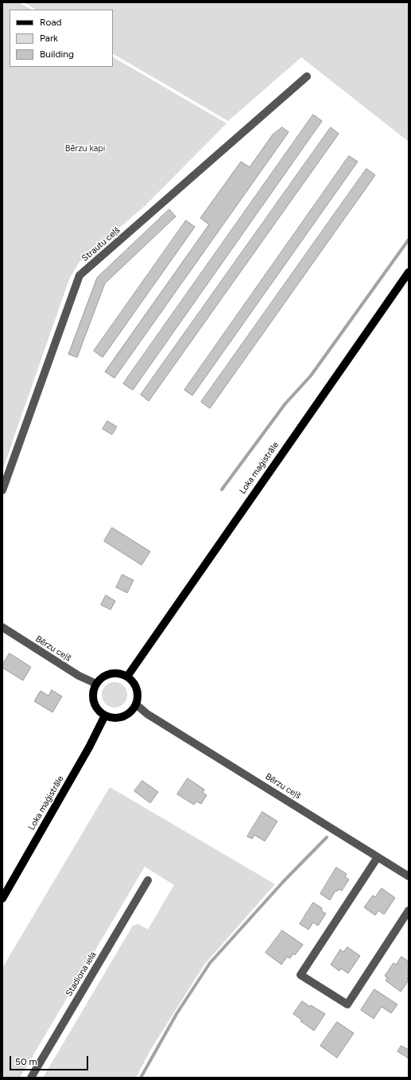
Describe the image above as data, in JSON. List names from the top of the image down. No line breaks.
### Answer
{"streets":{"main road":["Loka maģistrāle"],"street":["Strautu ceļš","Bērzu ceļš","Stadiona iela"]},"crossings":[["Loka maģistrāle","Bērzu ceļš"]],"parks":["Bērzu kapi"],"legend":["Road","Park","Building"],"scale_bar":"50 m"}
